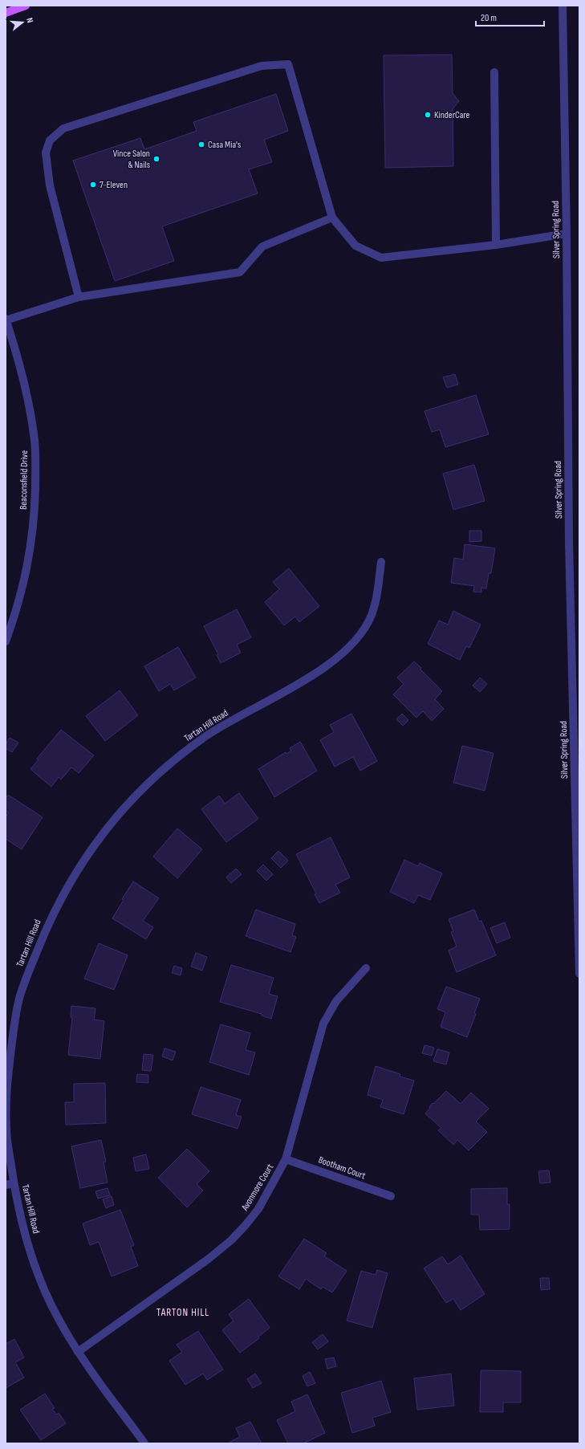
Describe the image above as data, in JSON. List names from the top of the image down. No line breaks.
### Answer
{"streets":{"street":["Silver Spring Road","Beaconsfield Drive","Tartan Hill Road","Bootham Court","Avonmore Court"]},"crossings":[["Tartan Hill Road","Avonmore Court"],["Bootham Court","Avonmore Court"]],"districts":["TARTON HILL"],"places":["KinderCare","Casa Mia's","Vince Salon & Nails","7-Eleven"],"scale_bar":"20 m","north":"right"}
